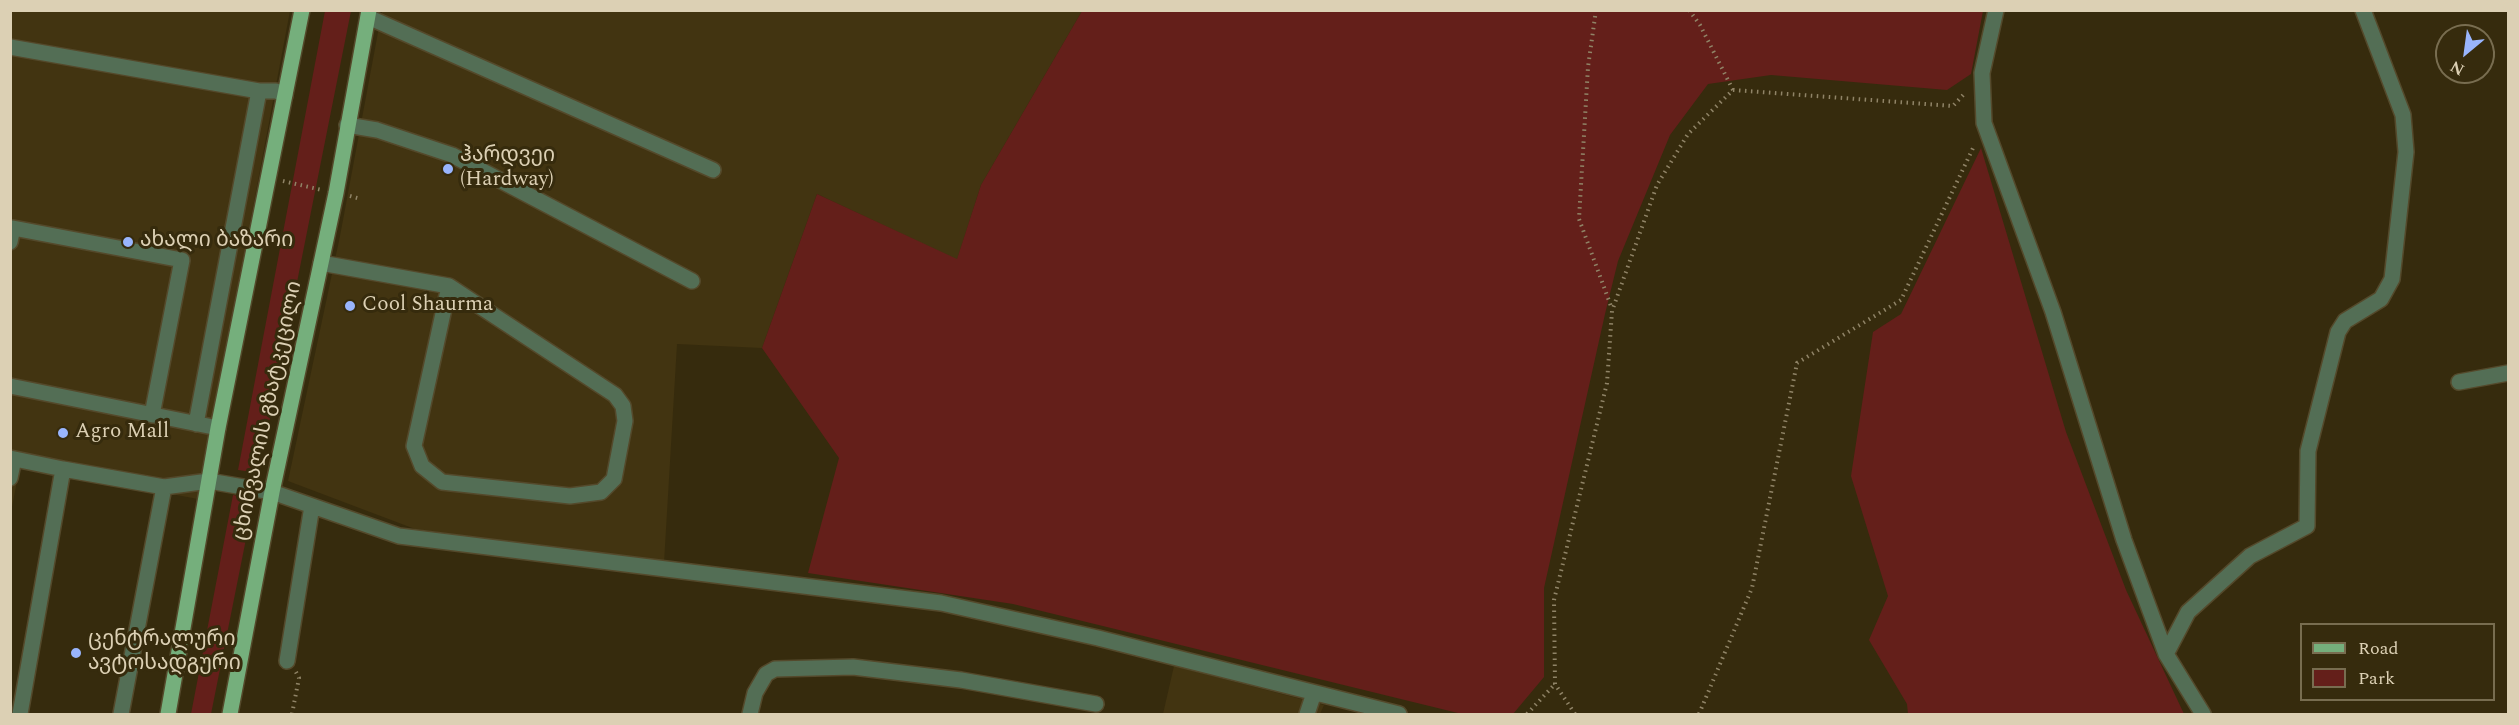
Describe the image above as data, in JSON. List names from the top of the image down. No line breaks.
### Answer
{"streets":{"main road":["ცხინვალის გზატკეცილი"]},"places":["ჰარდვეი (Hardway)","ახალი ბაზარი","Cool Shaurma","Agro Mall","ცენტრალური ავტოსადგური"],"legend":["Road","Park"],"north":"bottom left"}
